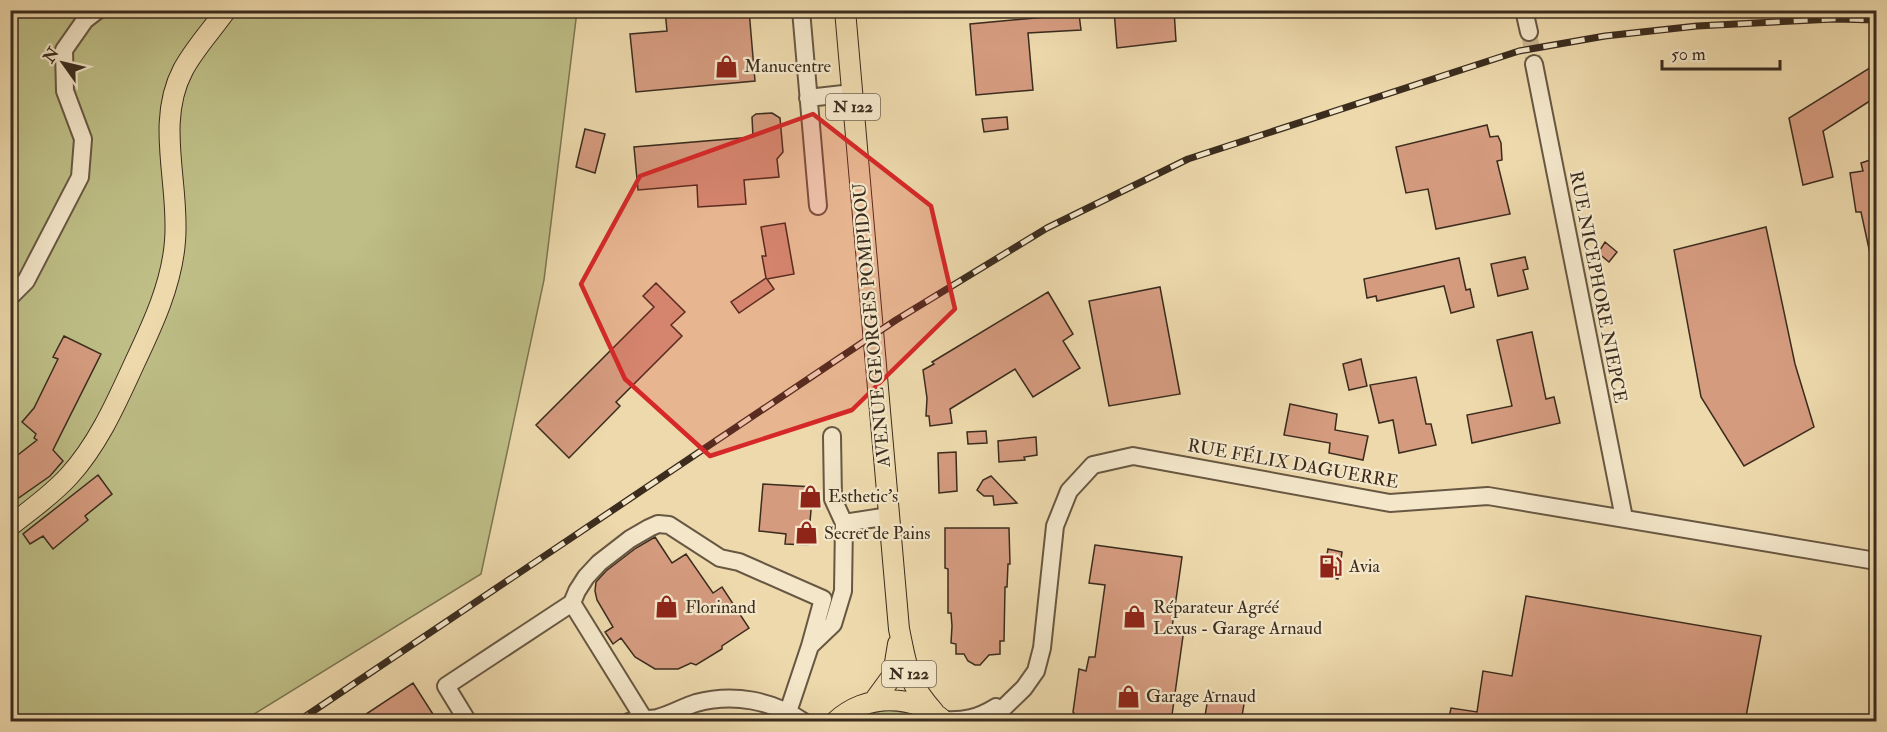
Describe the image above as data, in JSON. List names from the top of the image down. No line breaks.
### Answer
{"streets":{"main road":["N 122","AVENUE GEORGES POMPIDOU"],"street":["RUE NICEPHORE NIEPCE","RUE FÉLIX DAGUERRE"]},"crossings":[["RUE NICEPHORE NIEPCE","RUE FÉLIX DAGUERRE"],["AVENUE GEORGES POMPIDOU","RUE FÉLIX DAGUERRE"]],"places":{"shop":["Manucentre","Esthetic's","Secret de Pains","Florinand","Réparateur Agréé Lexus - Garage Arnaud","Garage Arnaud"],"fuel station":["Avia"]},"scale_bar":"50 m","north":"top left"}
